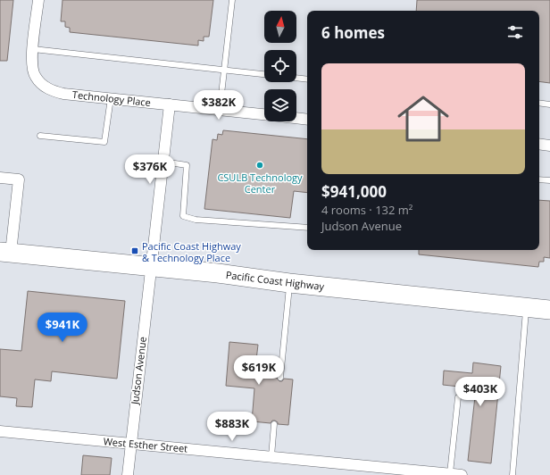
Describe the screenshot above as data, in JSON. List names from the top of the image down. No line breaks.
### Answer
{"streets":{"highway":["Pacific Coast Highway"],"street":["Technology Place","Judson Avenue","West Esther Street"]},"crossings":[["Technology Place","Judson Avenue"],["Pacific Coast Highway","Judson Avenue"],["Judson Avenue","West Esther Street"]],"places":{"other":["CSULB Technology Center"],"transit":["Pacific Coast Highway & Technology Place"]},"north":"top","page":{"heading":"6 homes","list":[{"name":"$941,000","note":"4 rooms · 132 m² · Judson Avenue"}],"price":["$382K","$376K","$941K","$619K","$403K","$883K"]}}
